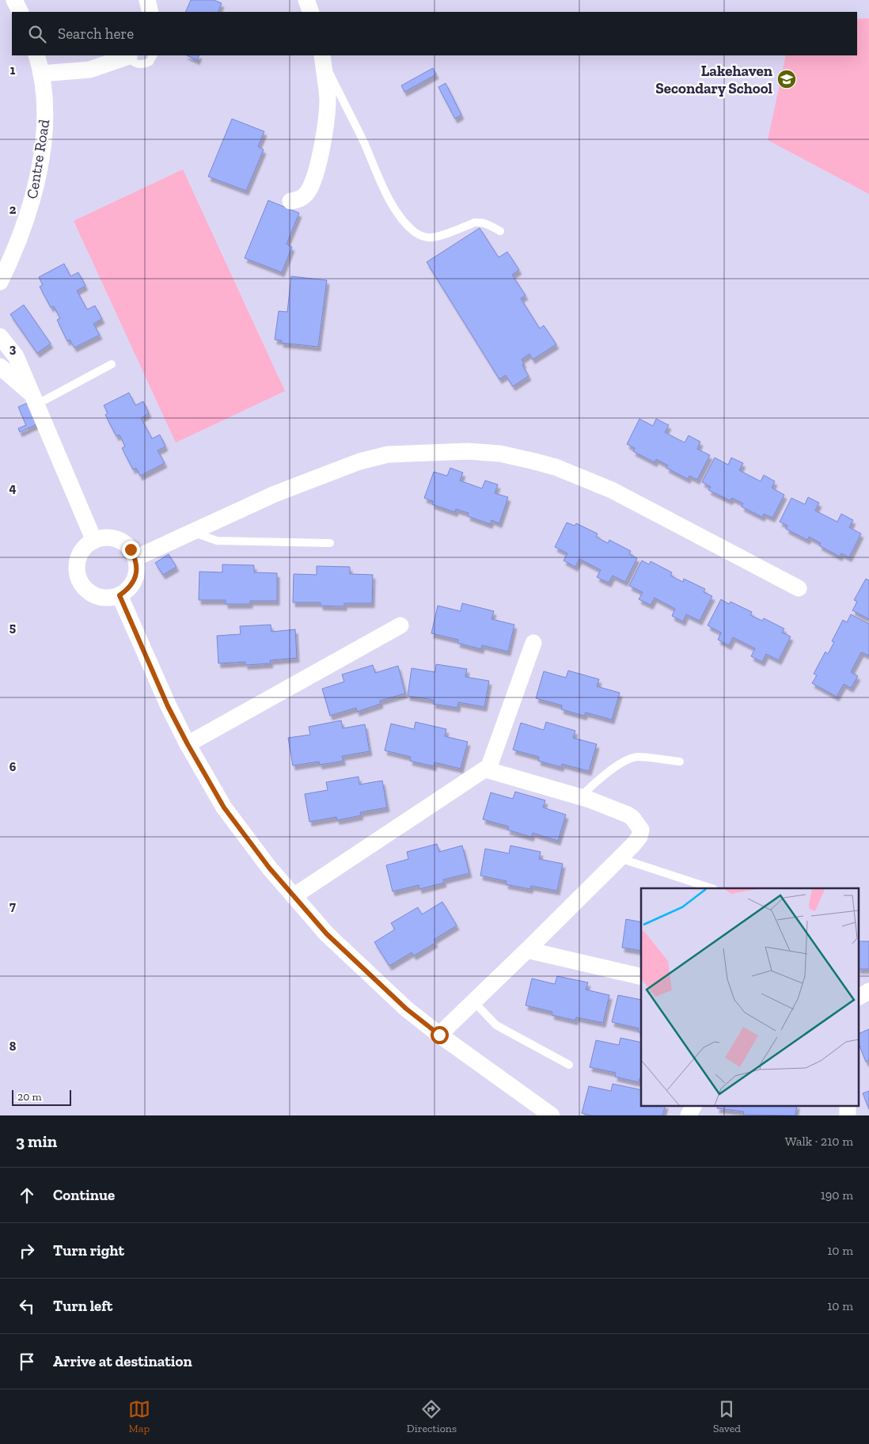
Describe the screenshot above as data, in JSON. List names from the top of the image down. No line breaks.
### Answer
{"streets":{"street":["Centre Road"]},"places":{"school or university":["Lakehaven Secondary School"]},"scale_bar":"20 m","page":{"search":"Search here","scale":"20 m","heading":["3 min","Walk · 210 m"],"list":[["Continue","190 m"],["Turn right","10 m"],["Turn left","10 m"],"Arrive at destination"],"nav":["Map","Directions","Saved"]},"grid":{"rows":["1","2","3","4","5","6","7","8"]}}
